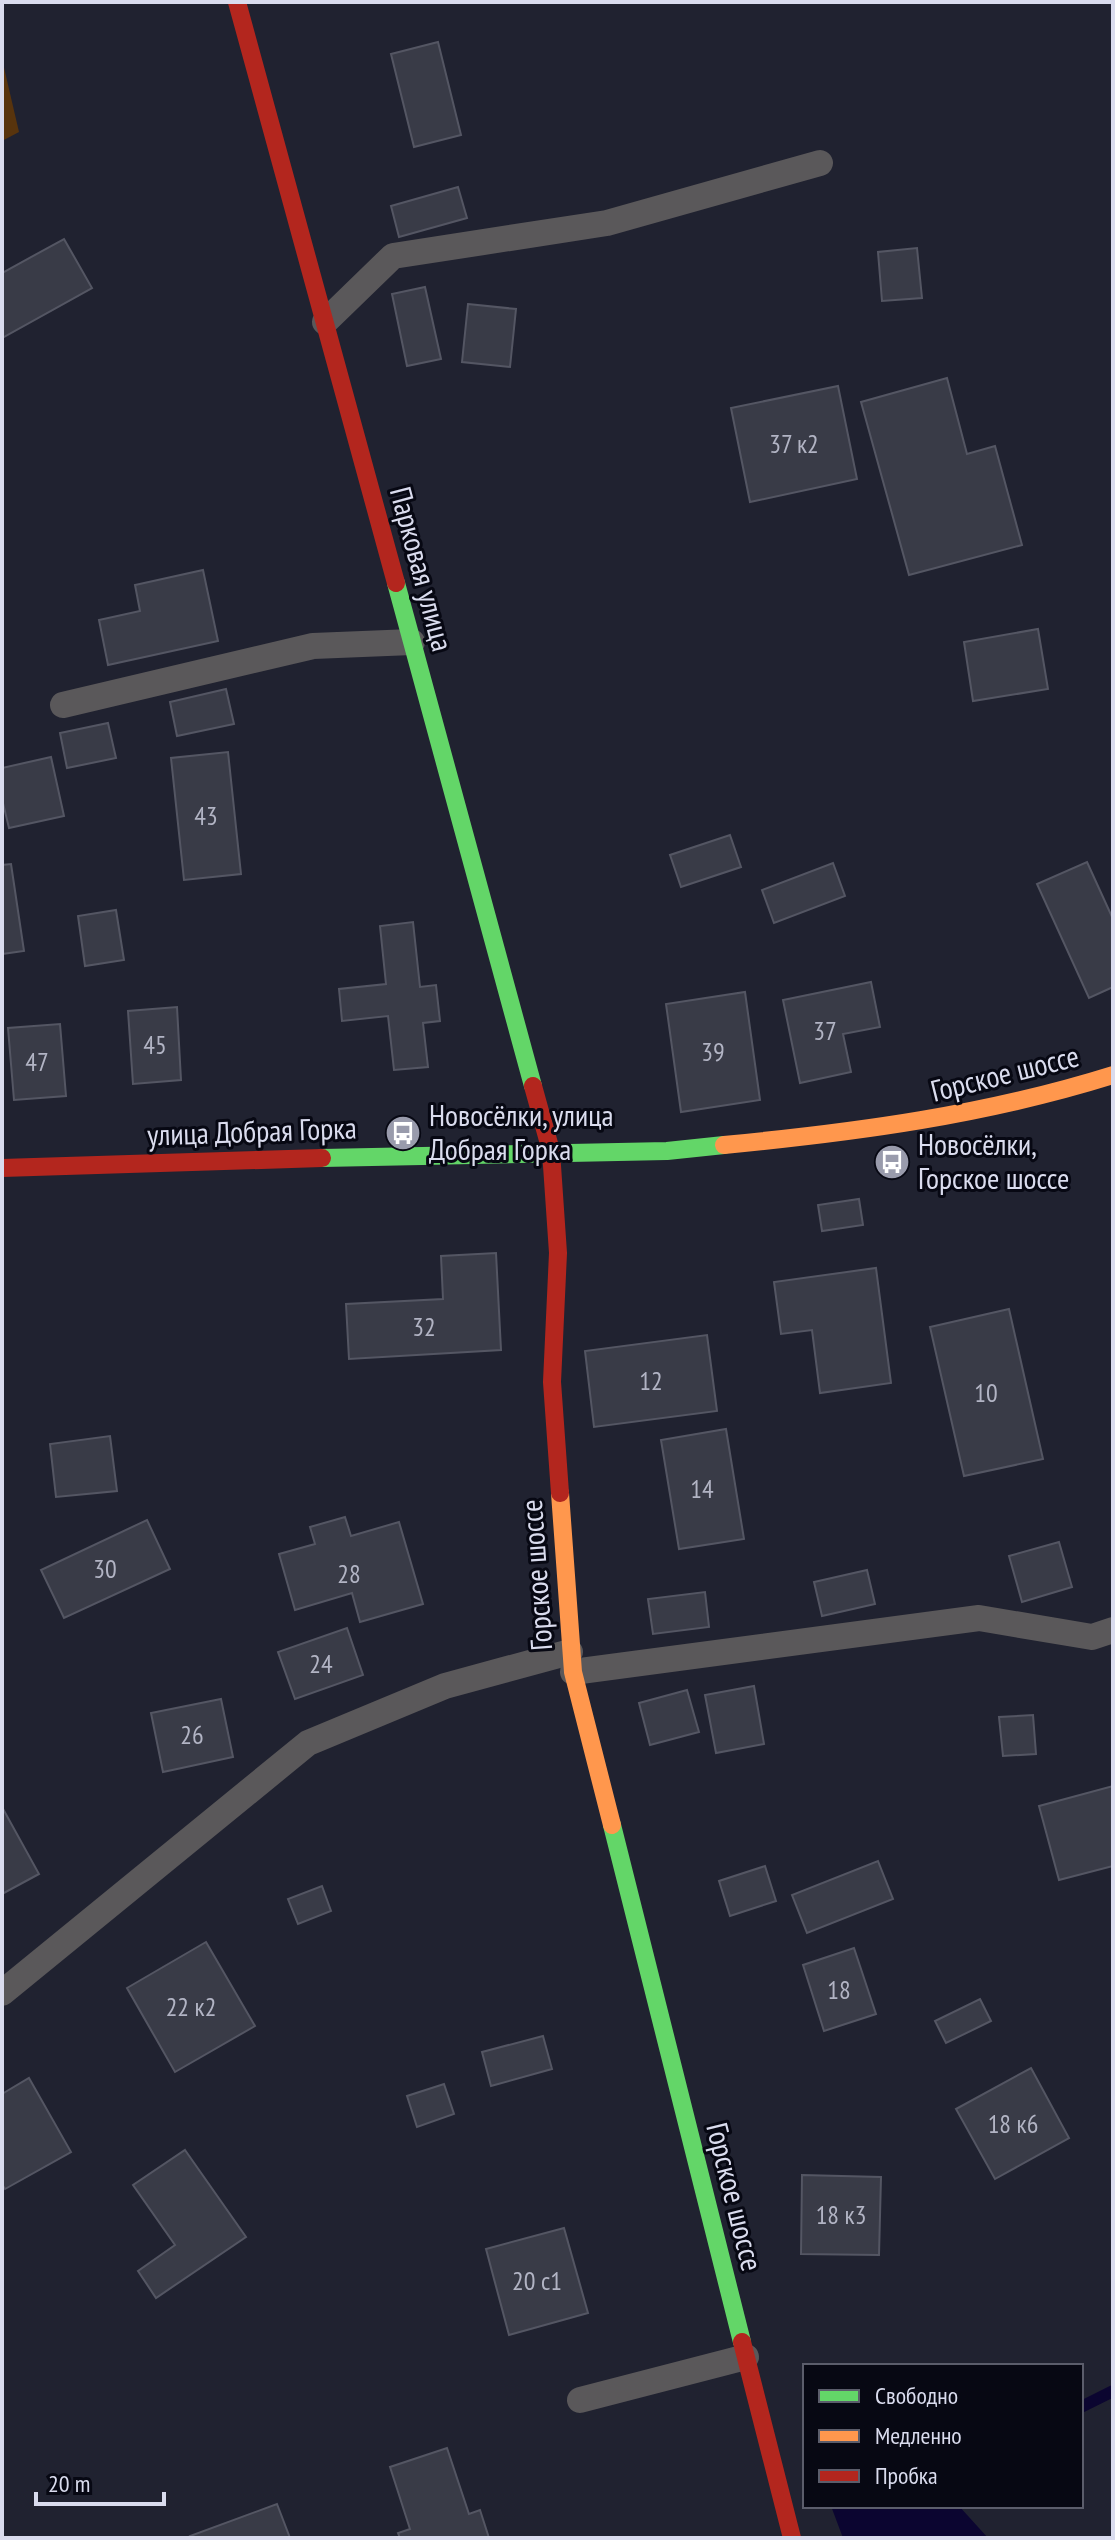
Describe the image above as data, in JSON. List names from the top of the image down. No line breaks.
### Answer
{"streets":{"main road":["Парковая улица","Горское шоссе","улица Добрая Горка"]},"crossings":[["Парковая улица","Горское шоссе"],["Парковая улица","улица Добрая Горка"],["Горское шоссе","улица Добрая Горка"]],"places":{"bus stop":["Новосёлки, улица Добрая Горка","Новосёлки, Горское шоссе"]},"house_numbers":["37 к2","43","37","45","39","47","32","12","10","14","30","28","24","26","18","22 к2","18 к6","18 к3","20 с1"],"legend":["Свободно","Медленно","Пробка"],"scale_bar":"20 m"}
